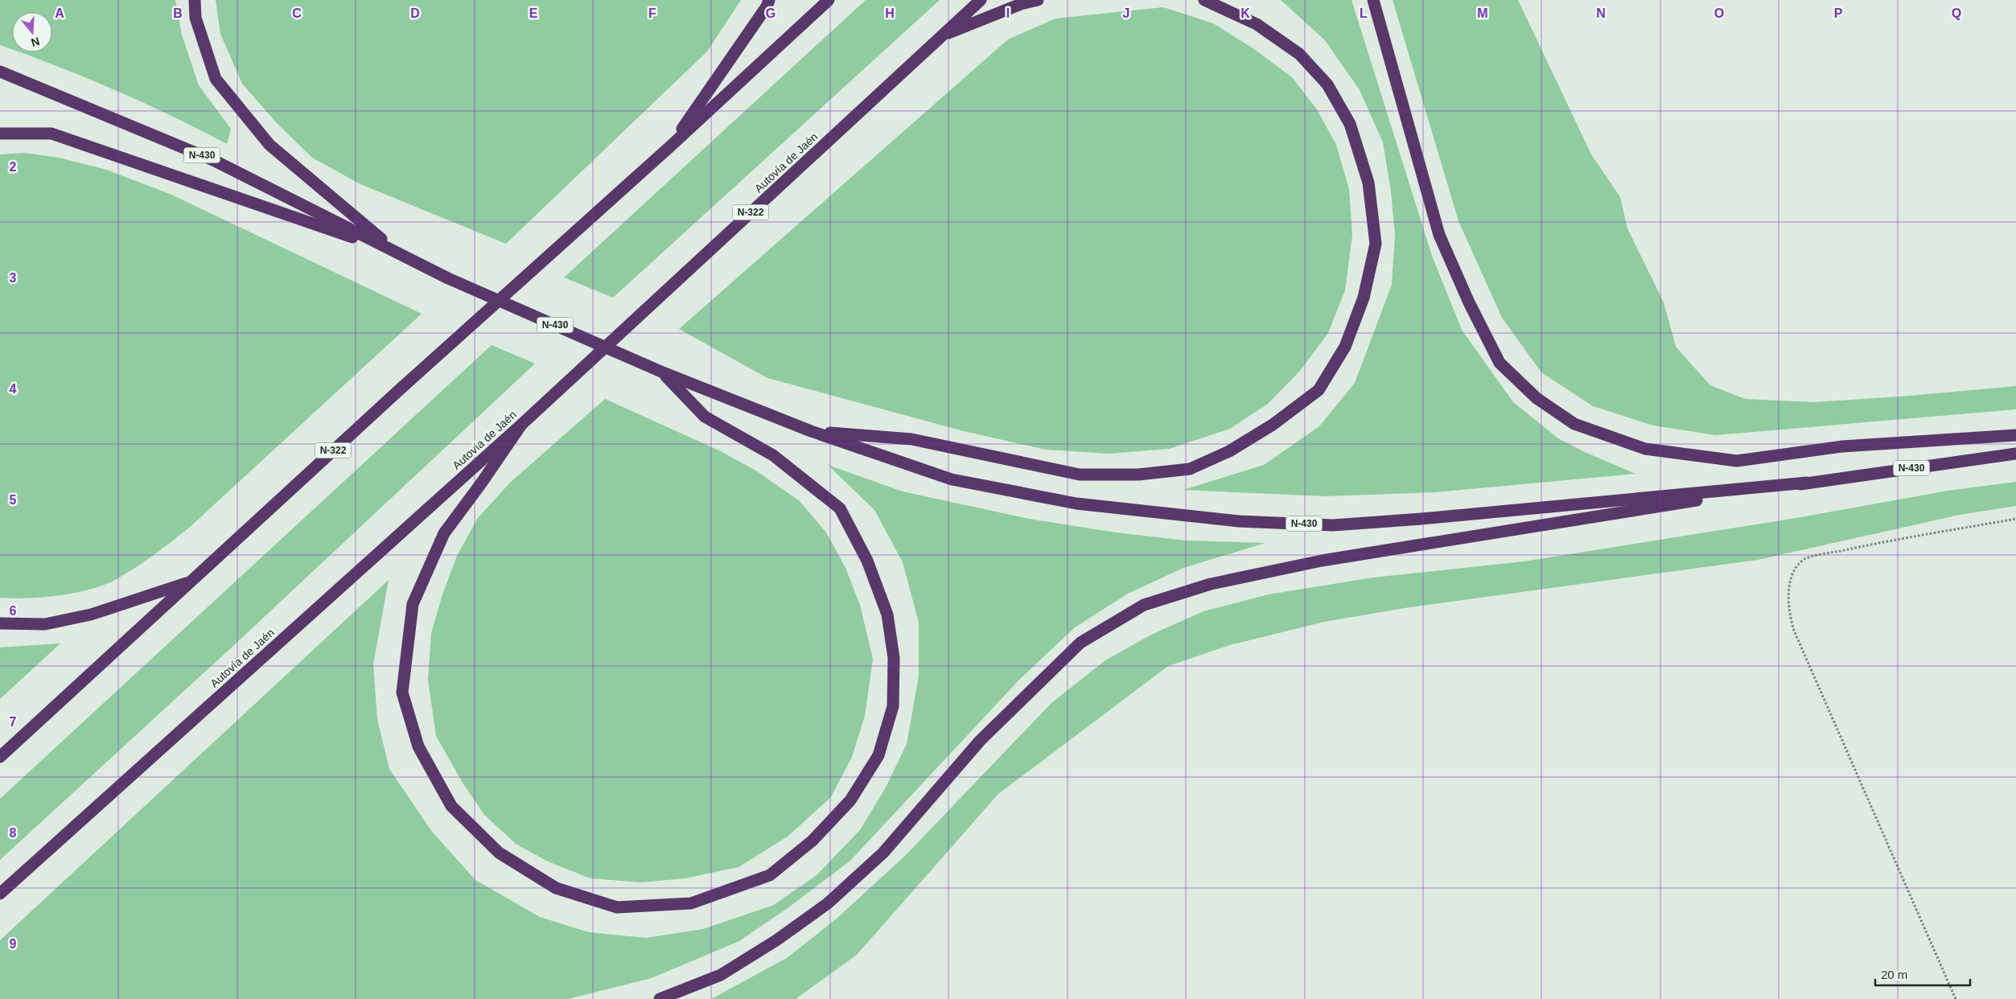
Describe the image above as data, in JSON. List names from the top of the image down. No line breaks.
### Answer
{"streets":{"highway":["N-430","Autovía de Jaén","N-322"]},"scale_bar":"20 m","north":"bottom","grid":{"columns":["A","B","C","D","E","F","G","H","I","J","K","L","M","N","O","P","Q"],"rows":["2","3","4","5","6","7","8","9"]}}
